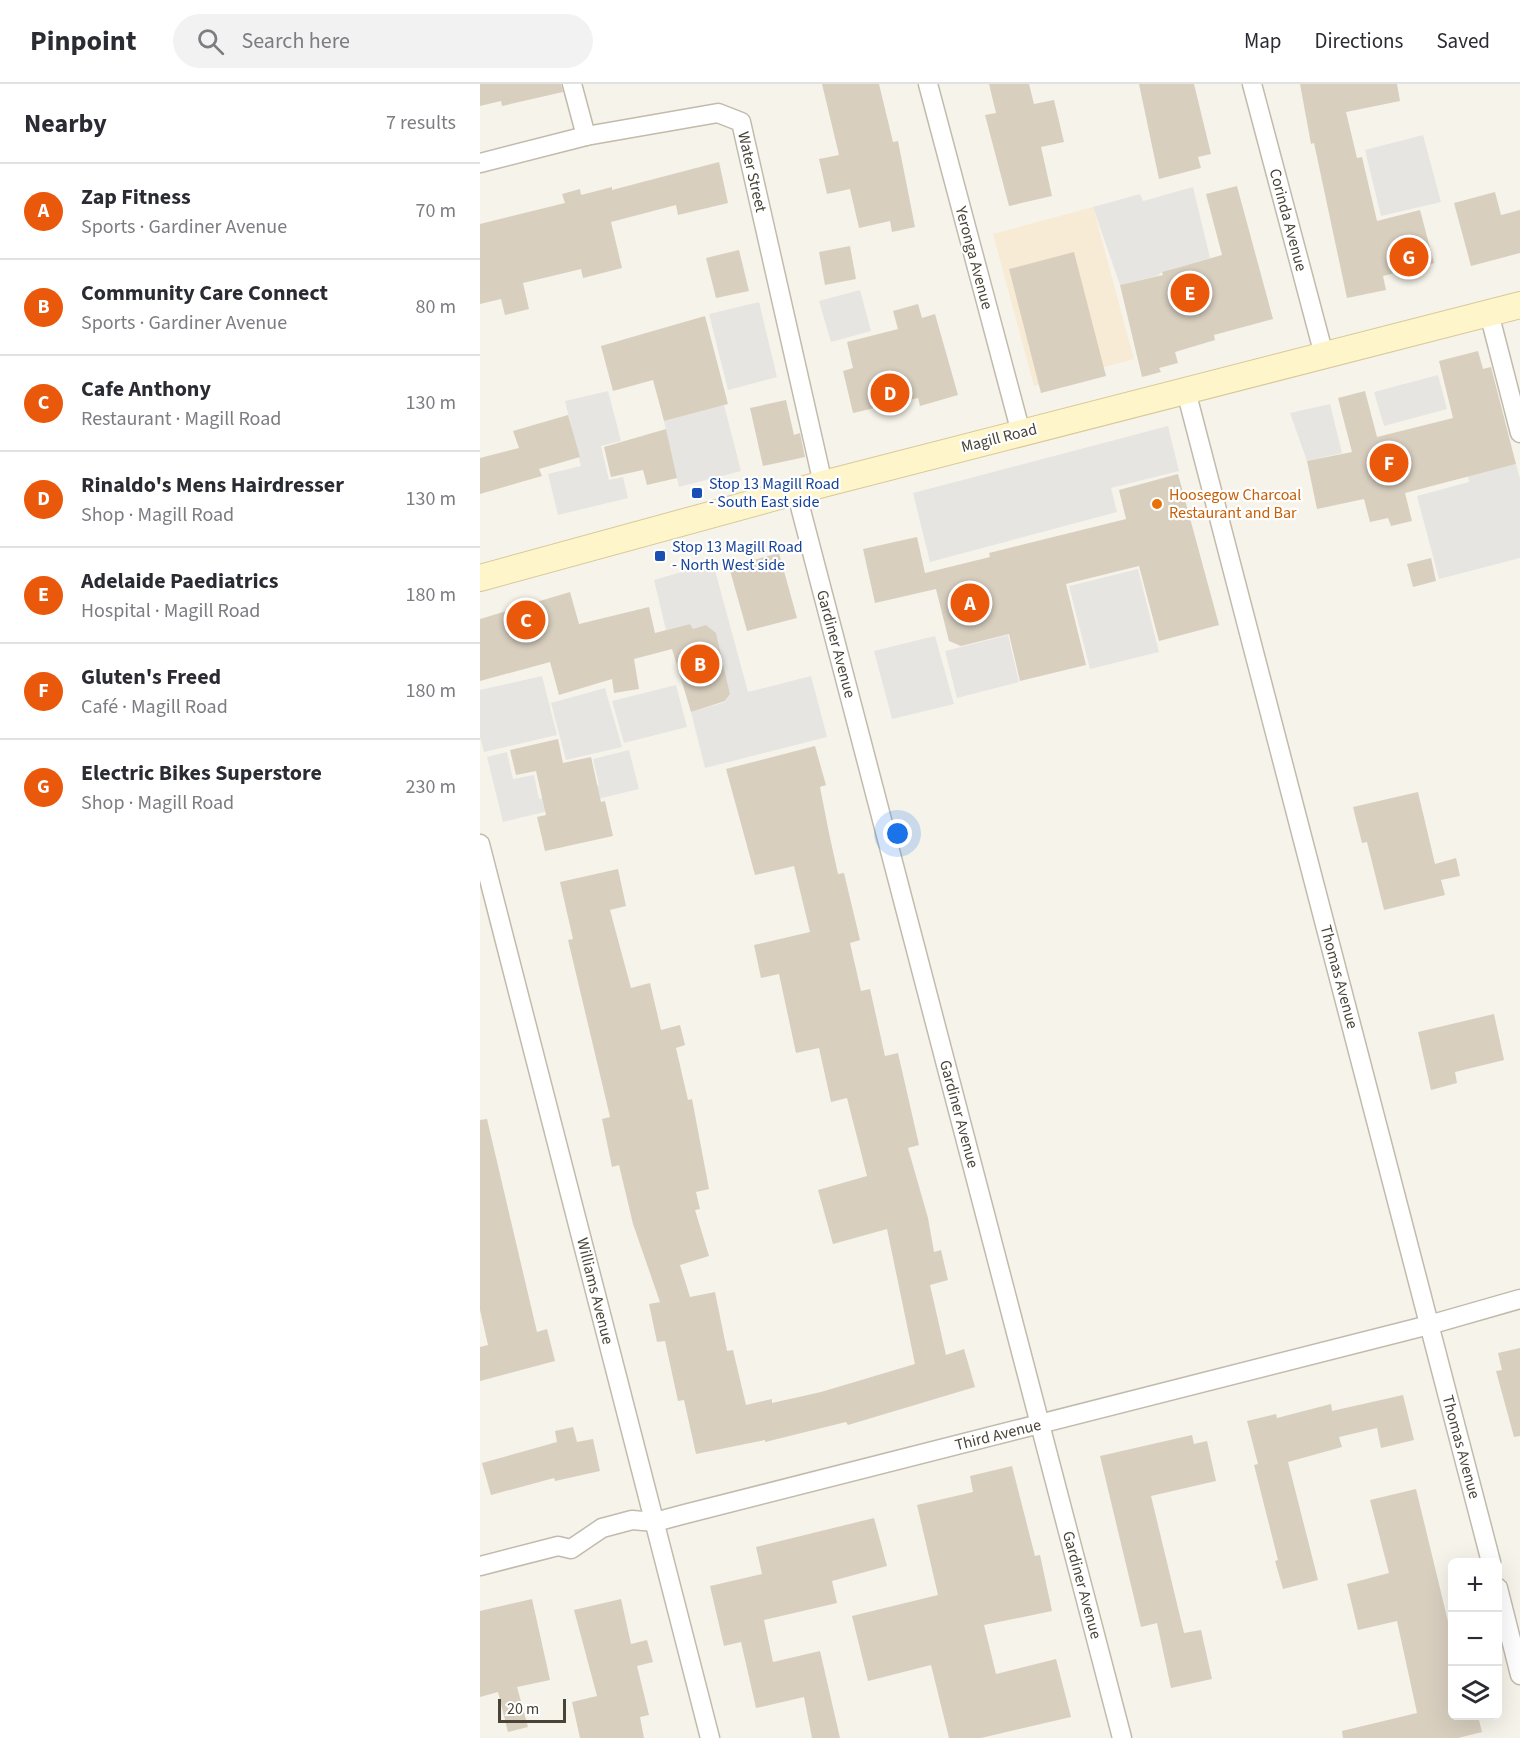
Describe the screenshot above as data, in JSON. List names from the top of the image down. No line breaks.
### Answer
{"streets":{"main road":["Magill Road"],"street":["Water Street","Corinda Avenue","Yeronga Avenue","Gardiner Avenue","Thomas Avenue","Williams Avenue","Third Avenue"]},"crossings":[["Water Street","Magill Road"],["Corinda Avenue","Magill Road"],["Yeronga Avenue","Magill Road"],["Magill Road","Gardiner Avenue"],["Magill Road","Thomas Avenue"],["Gardiner Avenue","Third Avenue"],["Thomas Avenue","Third Avenue"],["Williams Avenue","Third Avenue"]],"places":{"transit":["Stop 13 Magill Road - South East side","Stop 13 Magill Road - North West side"],"other":["Hoosegow Charcoal Restaurant and Bar"]},"scale_bar":"20 m","page":{"header":"Pinpoint","search":"Search here","nav":["Map","Directions","Saved"],"heading":["Nearby","7 results"],"list":[{"mark":"A","name":"Zap Fitness","note":"Sports · Gardiner Avenue","value":"70 m"},{"mark":"B","name":"Community Care Connect","note":"Sports · Gardiner Avenue","value":"80 m"},{"mark":"C","name":"Cafe Anthony","note":"Restaurant · Magill Road","value":"130 m"},{"mark":"D","name":"Rinaldo's Mens Hairdresser","note":"Shop · Magill Road","value":"130 m"},{"mark":"E","name":"Adelaide Paediatrics","note":"Hospital · Magill Road","value":"180 m"},{"mark":"F","name":"Gluten's Freed","note":"Café · Magill Road","value":"180 m"},{"mark":"G","name":"Electric Bikes Superstore","note":"Shop · Magill Road","value":"230 m"}],"pins":["G","E","D","F","A","C","B"],"map_buttons":["+","−"],"scale":"20 m"}}
